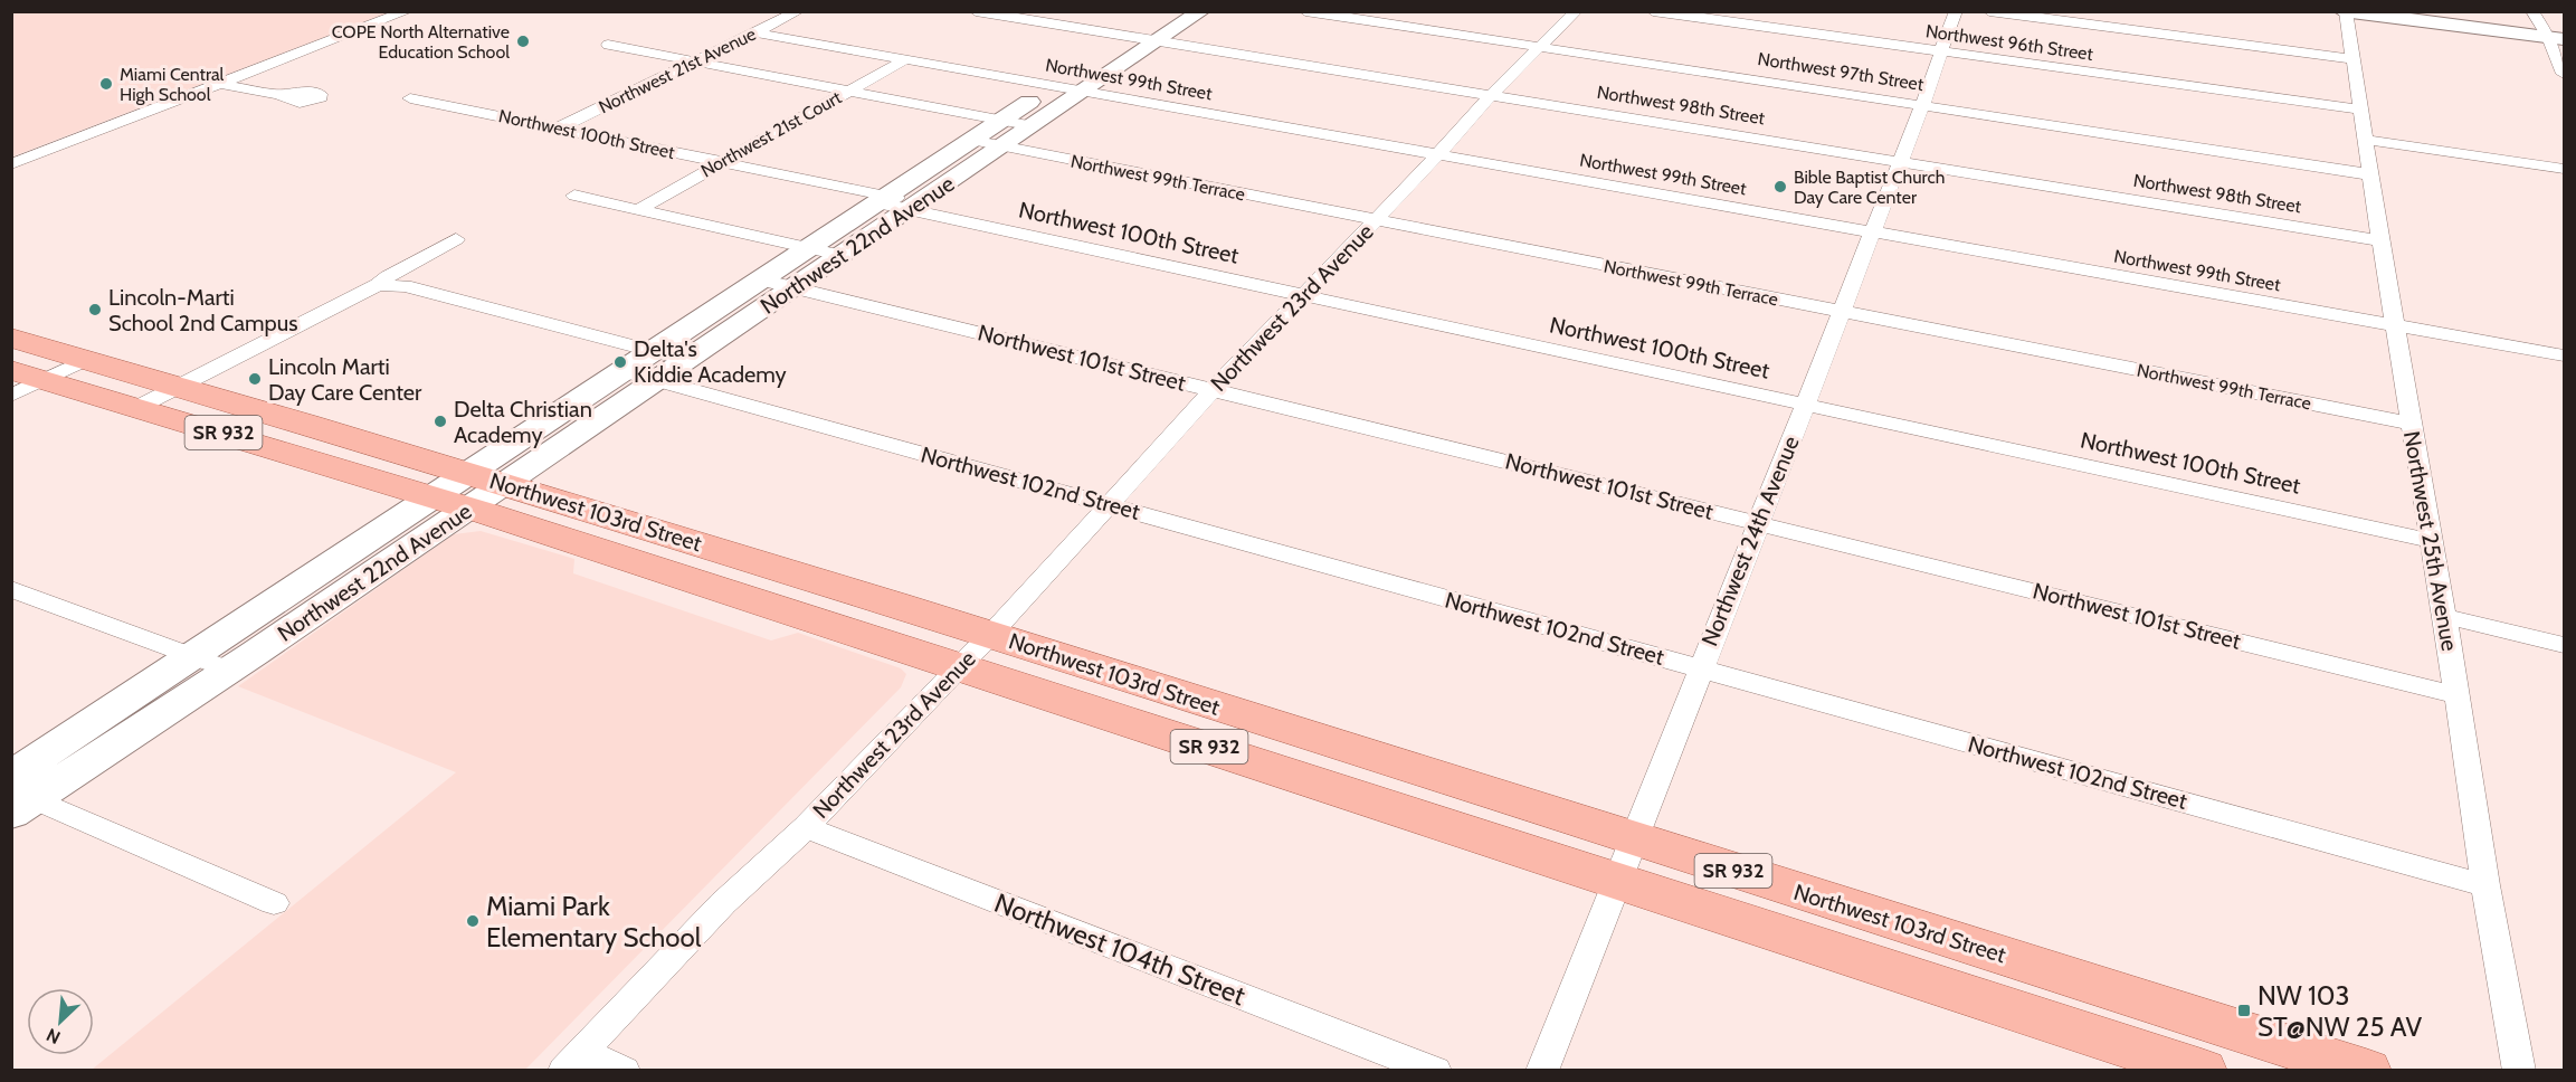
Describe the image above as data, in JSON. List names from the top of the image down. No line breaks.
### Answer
{"streets":{"main road":["Northwest 22nd Avenue","SR 932","Northwest 103rd Street"],"street":["Northwest 96th Street","Northwest 21st Avenue","Northwest 97th Street","Northwest 99th Street","Northwest 98th Street","Northwest 100th Street","Northwest 21st Court","Northwest 99th Terrace","Northwest 23rd Avenue","Northwest 101st Street","Northwest 102nd Street","Northwest 24th Avenue","Northwest 25th Avenue","Northwest 104th Street"]},"crossings":[["Northwest 96th Street","Northwest 24th Avenue"],["Northwest 96th Street","Northwest 25th Avenue"],["Northwest 21st Avenue","Northwest 99th Street"],["Northwest 21st Avenue","Northwest 100th Street"],["Northwest 97th Street","Northwest 23rd Avenue"],["Northwest 97th Street","Northwest 24th Avenue"],["Northwest 97th Street","Northwest 25th Avenue"],["Northwest 99th Street","Northwest 21st Court"],["Northwest 99th Street","Northwest 22nd Avenue"],["Northwest 99th Street","Northwest 23rd Avenue"],["Northwest 99th Street","Northwest 24th Avenue"],["Northwest 99th Street","Northwest 25th Avenue"],["Northwest 98th Street","Northwest 22nd Avenue"],["Northwest 98th Street","Northwest 23rd Avenue"],["Northwest 98th Street","Northwest 24th Avenue"],["Northwest 98th Street","Northwest 25th Avenue"],["Northwest 100th Street","Northwest 21st Court"],["Northwest 100th Street","Northwest 22nd Avenue"],["Northwest 100th Street","Northwest 23rd Avenue"],["Northwest 100th Street","Northwest 24th Avenue"],["Northwest 100th Street","Northwest 25th Avenue"],["Northwest 99th Terrace","Northwest 22nd Avenue"],["Northwest 99th Terrace","Northwest 23rd Avenue"],["Northwest 99th Terrace","Northwest 24th Avenue"],["Northwest 99th Terrace","Northwest 25th Avenue"],["Northwest 22nd Avenue","Northwest 101st Street"],["Northwest 22nd Avenue","Northwest 102nd Street"],["Northwest 22nd Avenue","Northwest 103rd Street"],["Northwest 23rd Avenue","Northwest 101st Street"],["Northwest 23rd Avenue","Northwest 102nd Street"],["Northwest 23rd Avenue","Northwest 103rd Street"],["Northwest 23rd Avenue","Northwest 104th Street"],["Northwest 101st Street","Northwest 24th Avenue"],["Northwest 101st Street","Northwest 25th Avenue"],["Northwest 102nd Street","Northwest 24th Avenue"],["Northwest 102nd Street","Northwest 25th Avenue"],["Northwest 103rd Street","Northwest 24th Avenue"]],"places":{"other":["COPE North Alternative Education School","Miami Central High School","Bible Baptist Church Day Care Center","Lincoln-Marti School 2nd Campus","Delta's Kiddie Academy","Lincoln Marti Day Care Center","Delta Christian Academy","Miami Park Elementary School"],"transit":["NW 103 ST@NW 25 AV"]},"north":"bottom left"}
